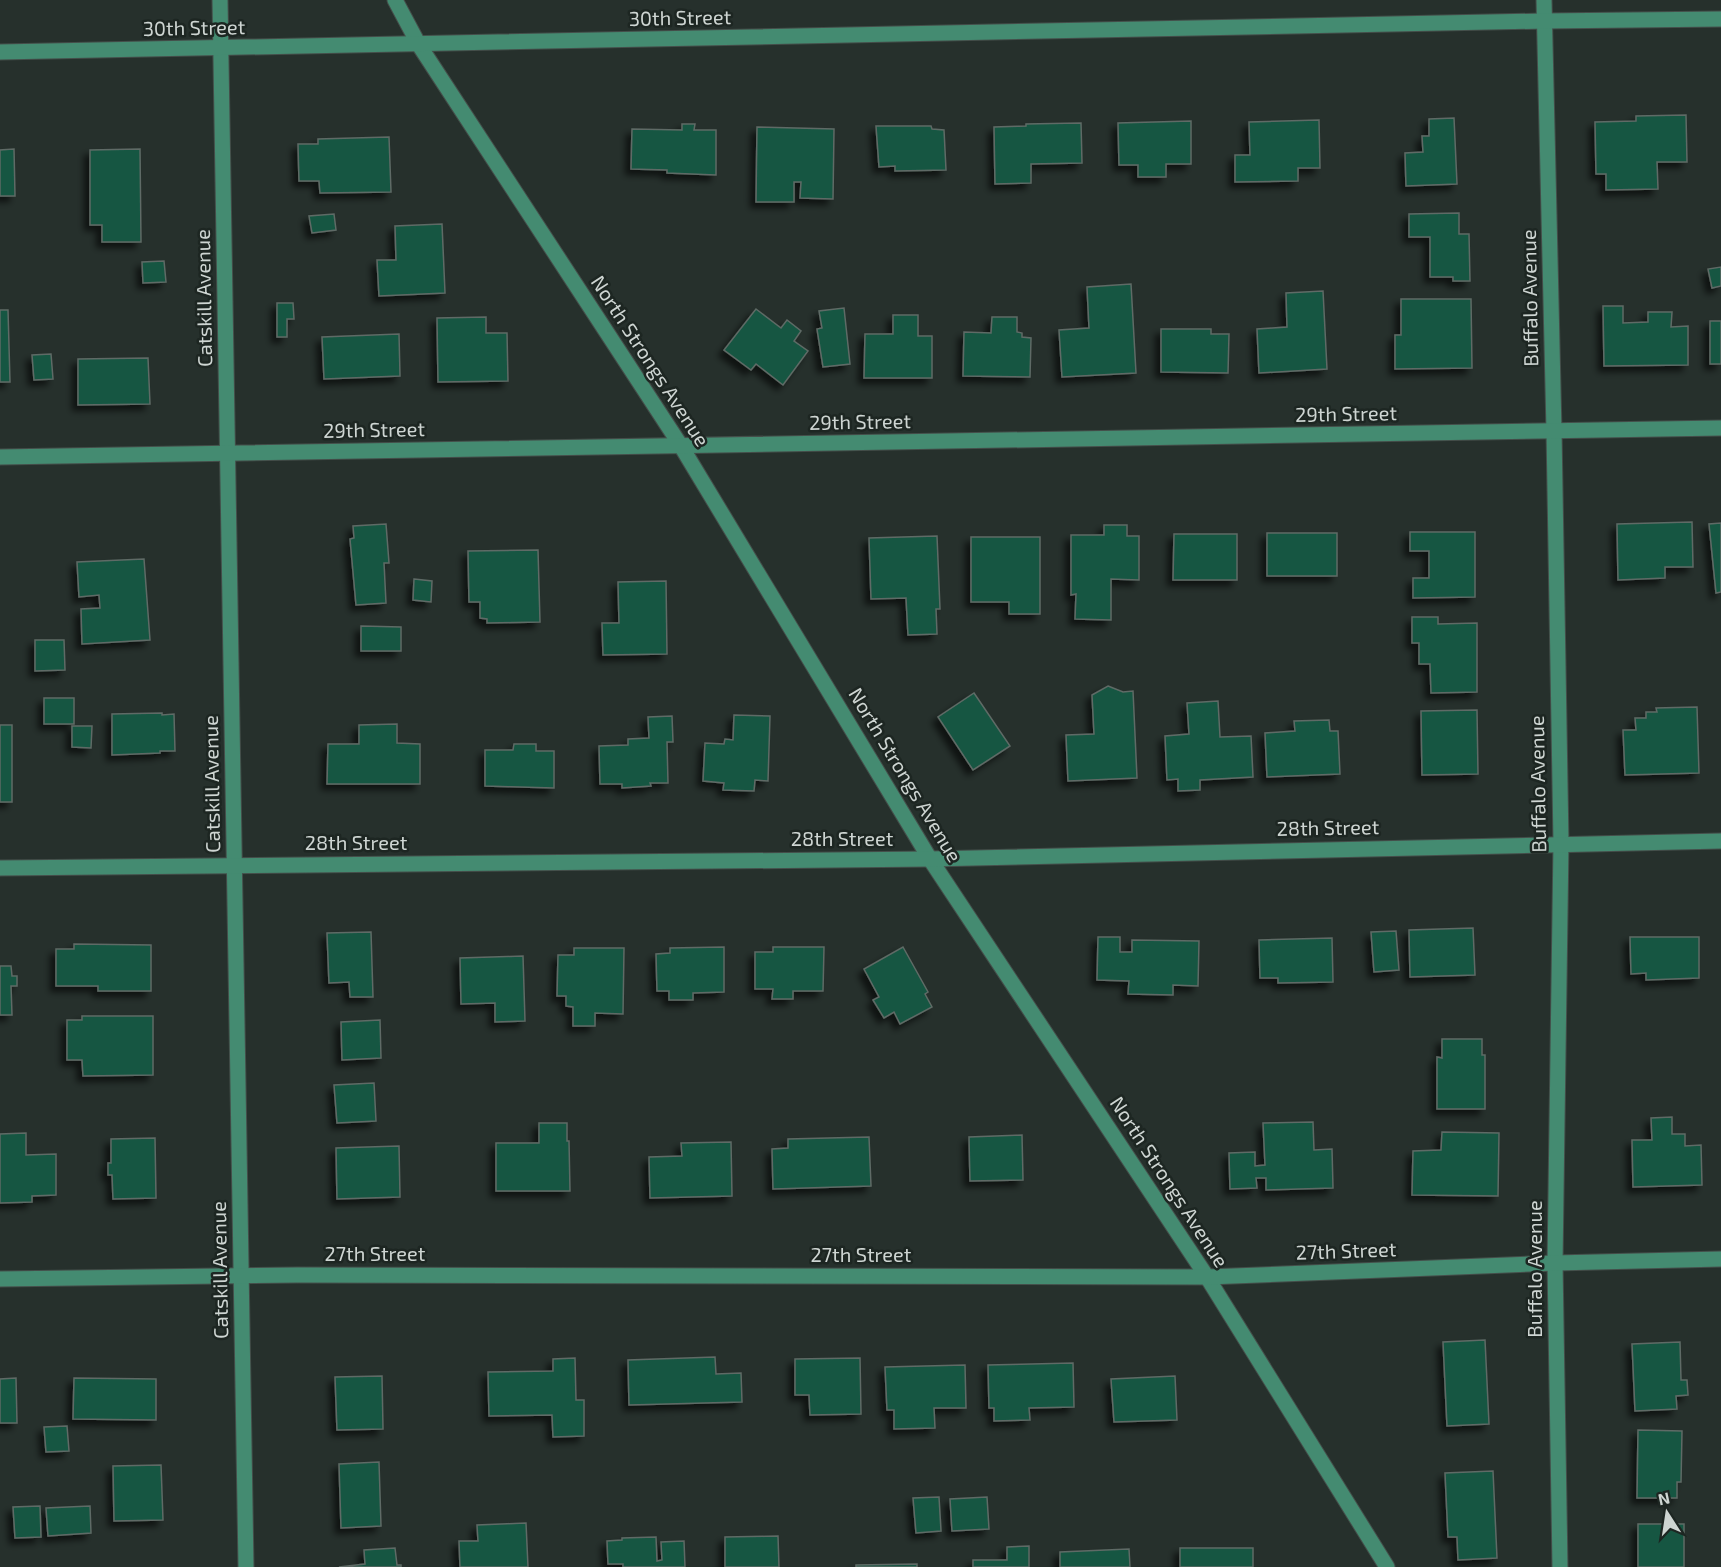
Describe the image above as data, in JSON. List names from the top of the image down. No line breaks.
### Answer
{"streets":{"street":["30th Street","Catskill Avenue","Buffalo Avenue","North Strongs Avenue","29th Street","28th Street","27th Street"]},"crossings":[["30th Street","Catskill Avenue"],["30th Street","Buffalo Avenue"],["30th Street","North Strongs Avenue"],["Catskill Avenue","29th Street"],["Catskill Avenue","28th Street"],["Catskill Avenue","27th Street"],["Buffalo Avenue","29th Street"],["Buffalo Avenue","28th Street"],["Buffalo Avenue","27th Street"],["North Strongs Avenue","29th Street"],["North Strongs Avenue","28th Street"],["North Strongs Avenue","27th Street"]],"north":"top"}
